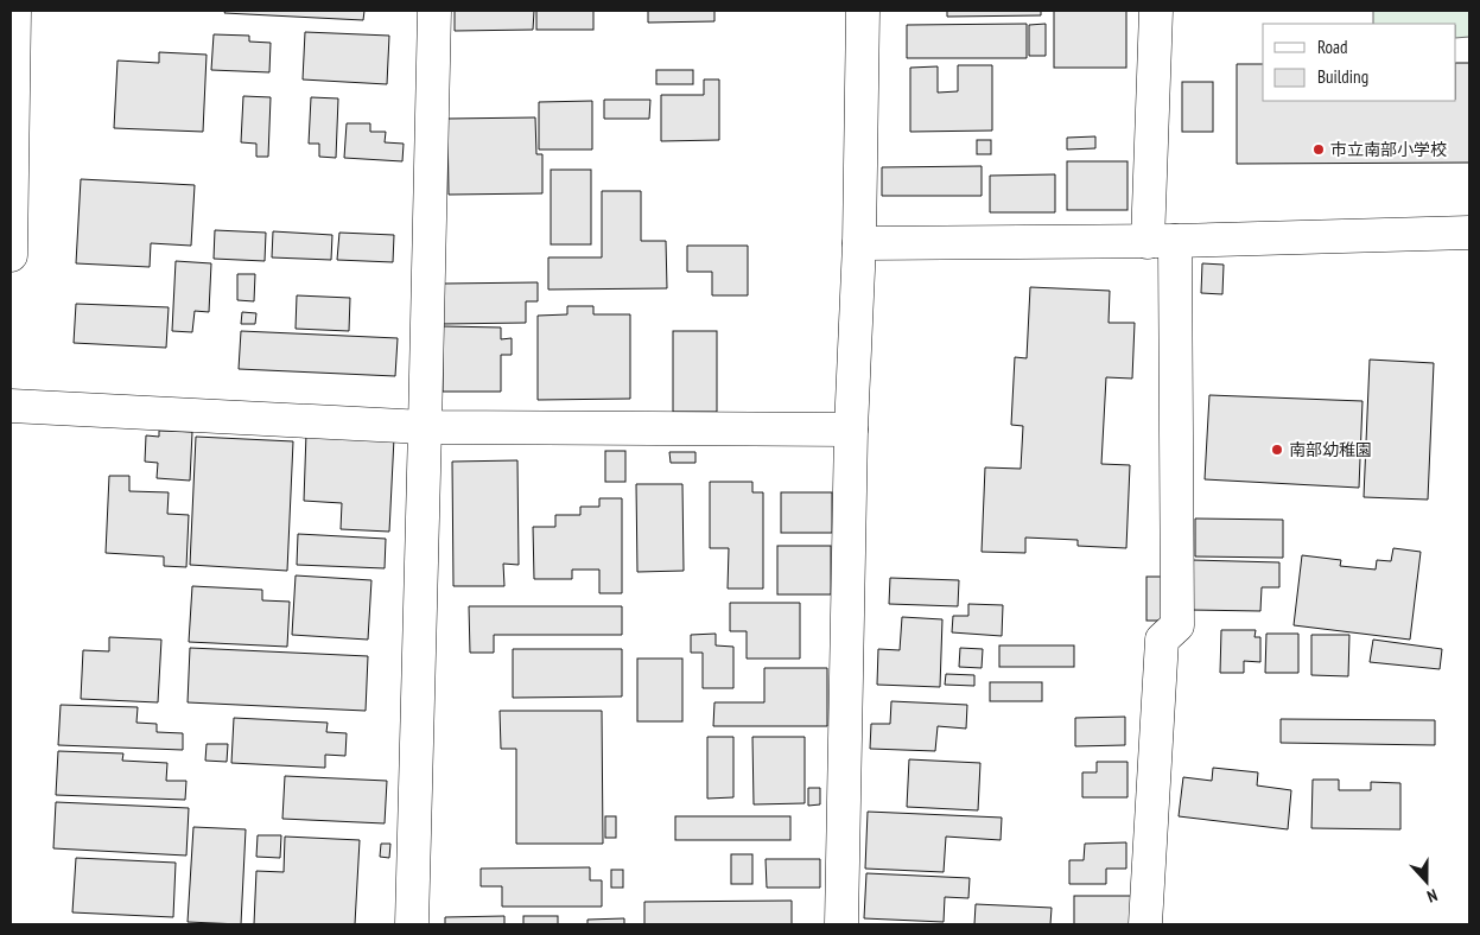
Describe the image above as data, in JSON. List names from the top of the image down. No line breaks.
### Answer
{"places":["市立南部小学校","南部幼稚園"],"legend":["Road","Building"],"north":"bottom"}
